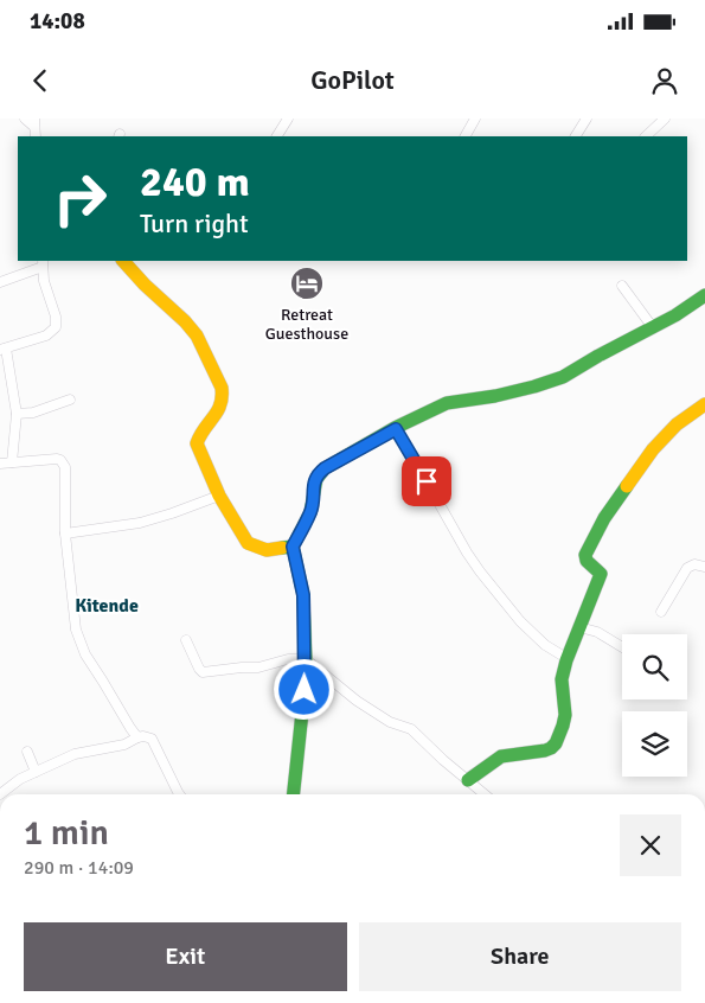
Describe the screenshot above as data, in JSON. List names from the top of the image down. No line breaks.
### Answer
{"districts":["Kitende"],"places":{"hotel":["Retreat Guesthouse"]},"page":{"status":"14:08","header":"GoPilot","turn":["240 m","Turn right"],"heading":["1 min","290 m · 14:09"],"buttons":["Exit","Share"]}}
